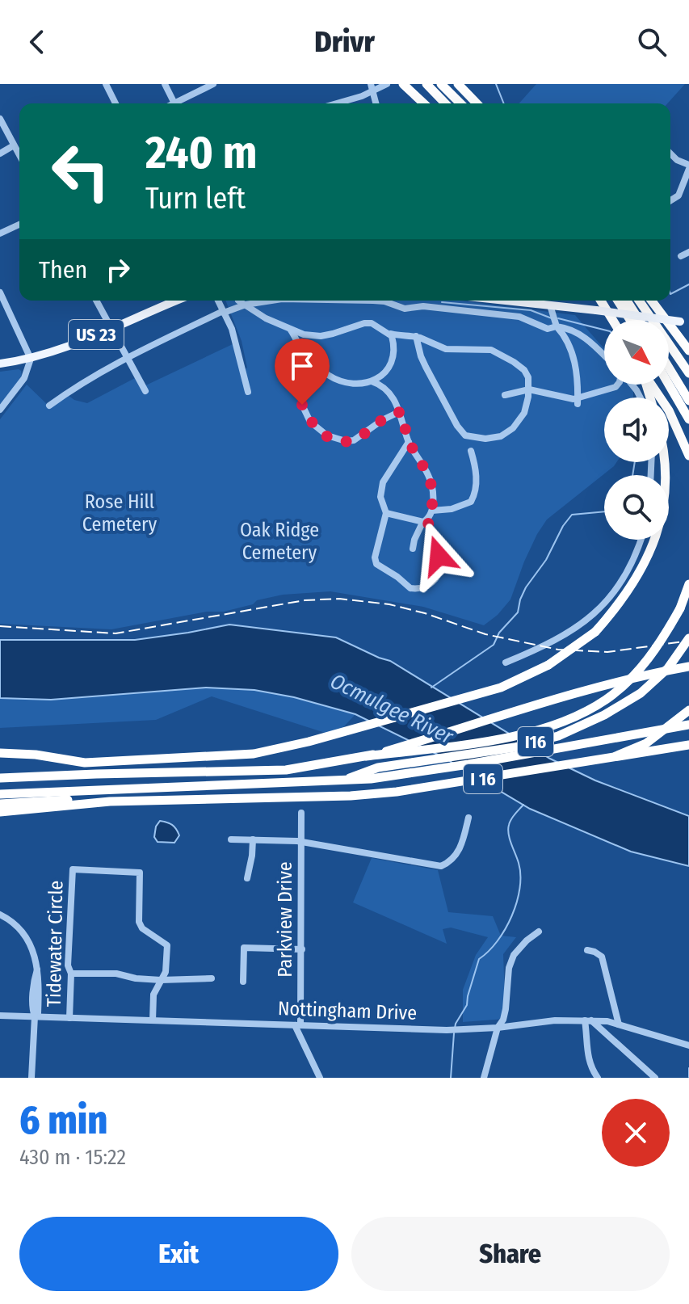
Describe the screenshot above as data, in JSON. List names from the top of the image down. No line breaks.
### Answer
{"streets":{"highway":["I16","I 16"],"main road":["US 23"],"street":["Parkview Drive","Tidewater Circle","Nottingham Drive"]},"crossings":[["Parkview Drive","Nottingham Drive"],["Tidewater Circle","Nottingham Drive"]],"water":["Ocmulgee River"],"parks":["Rose Hill Cemetery","Oak Ridge Cemetery"],"north":"bottom right","page":{"header":"Drivr","turn":["240 m","Turn left"],"then":"Then","heading":["6 min","430 m · 15:22"],"buttons":["Exit","Share"]}}
